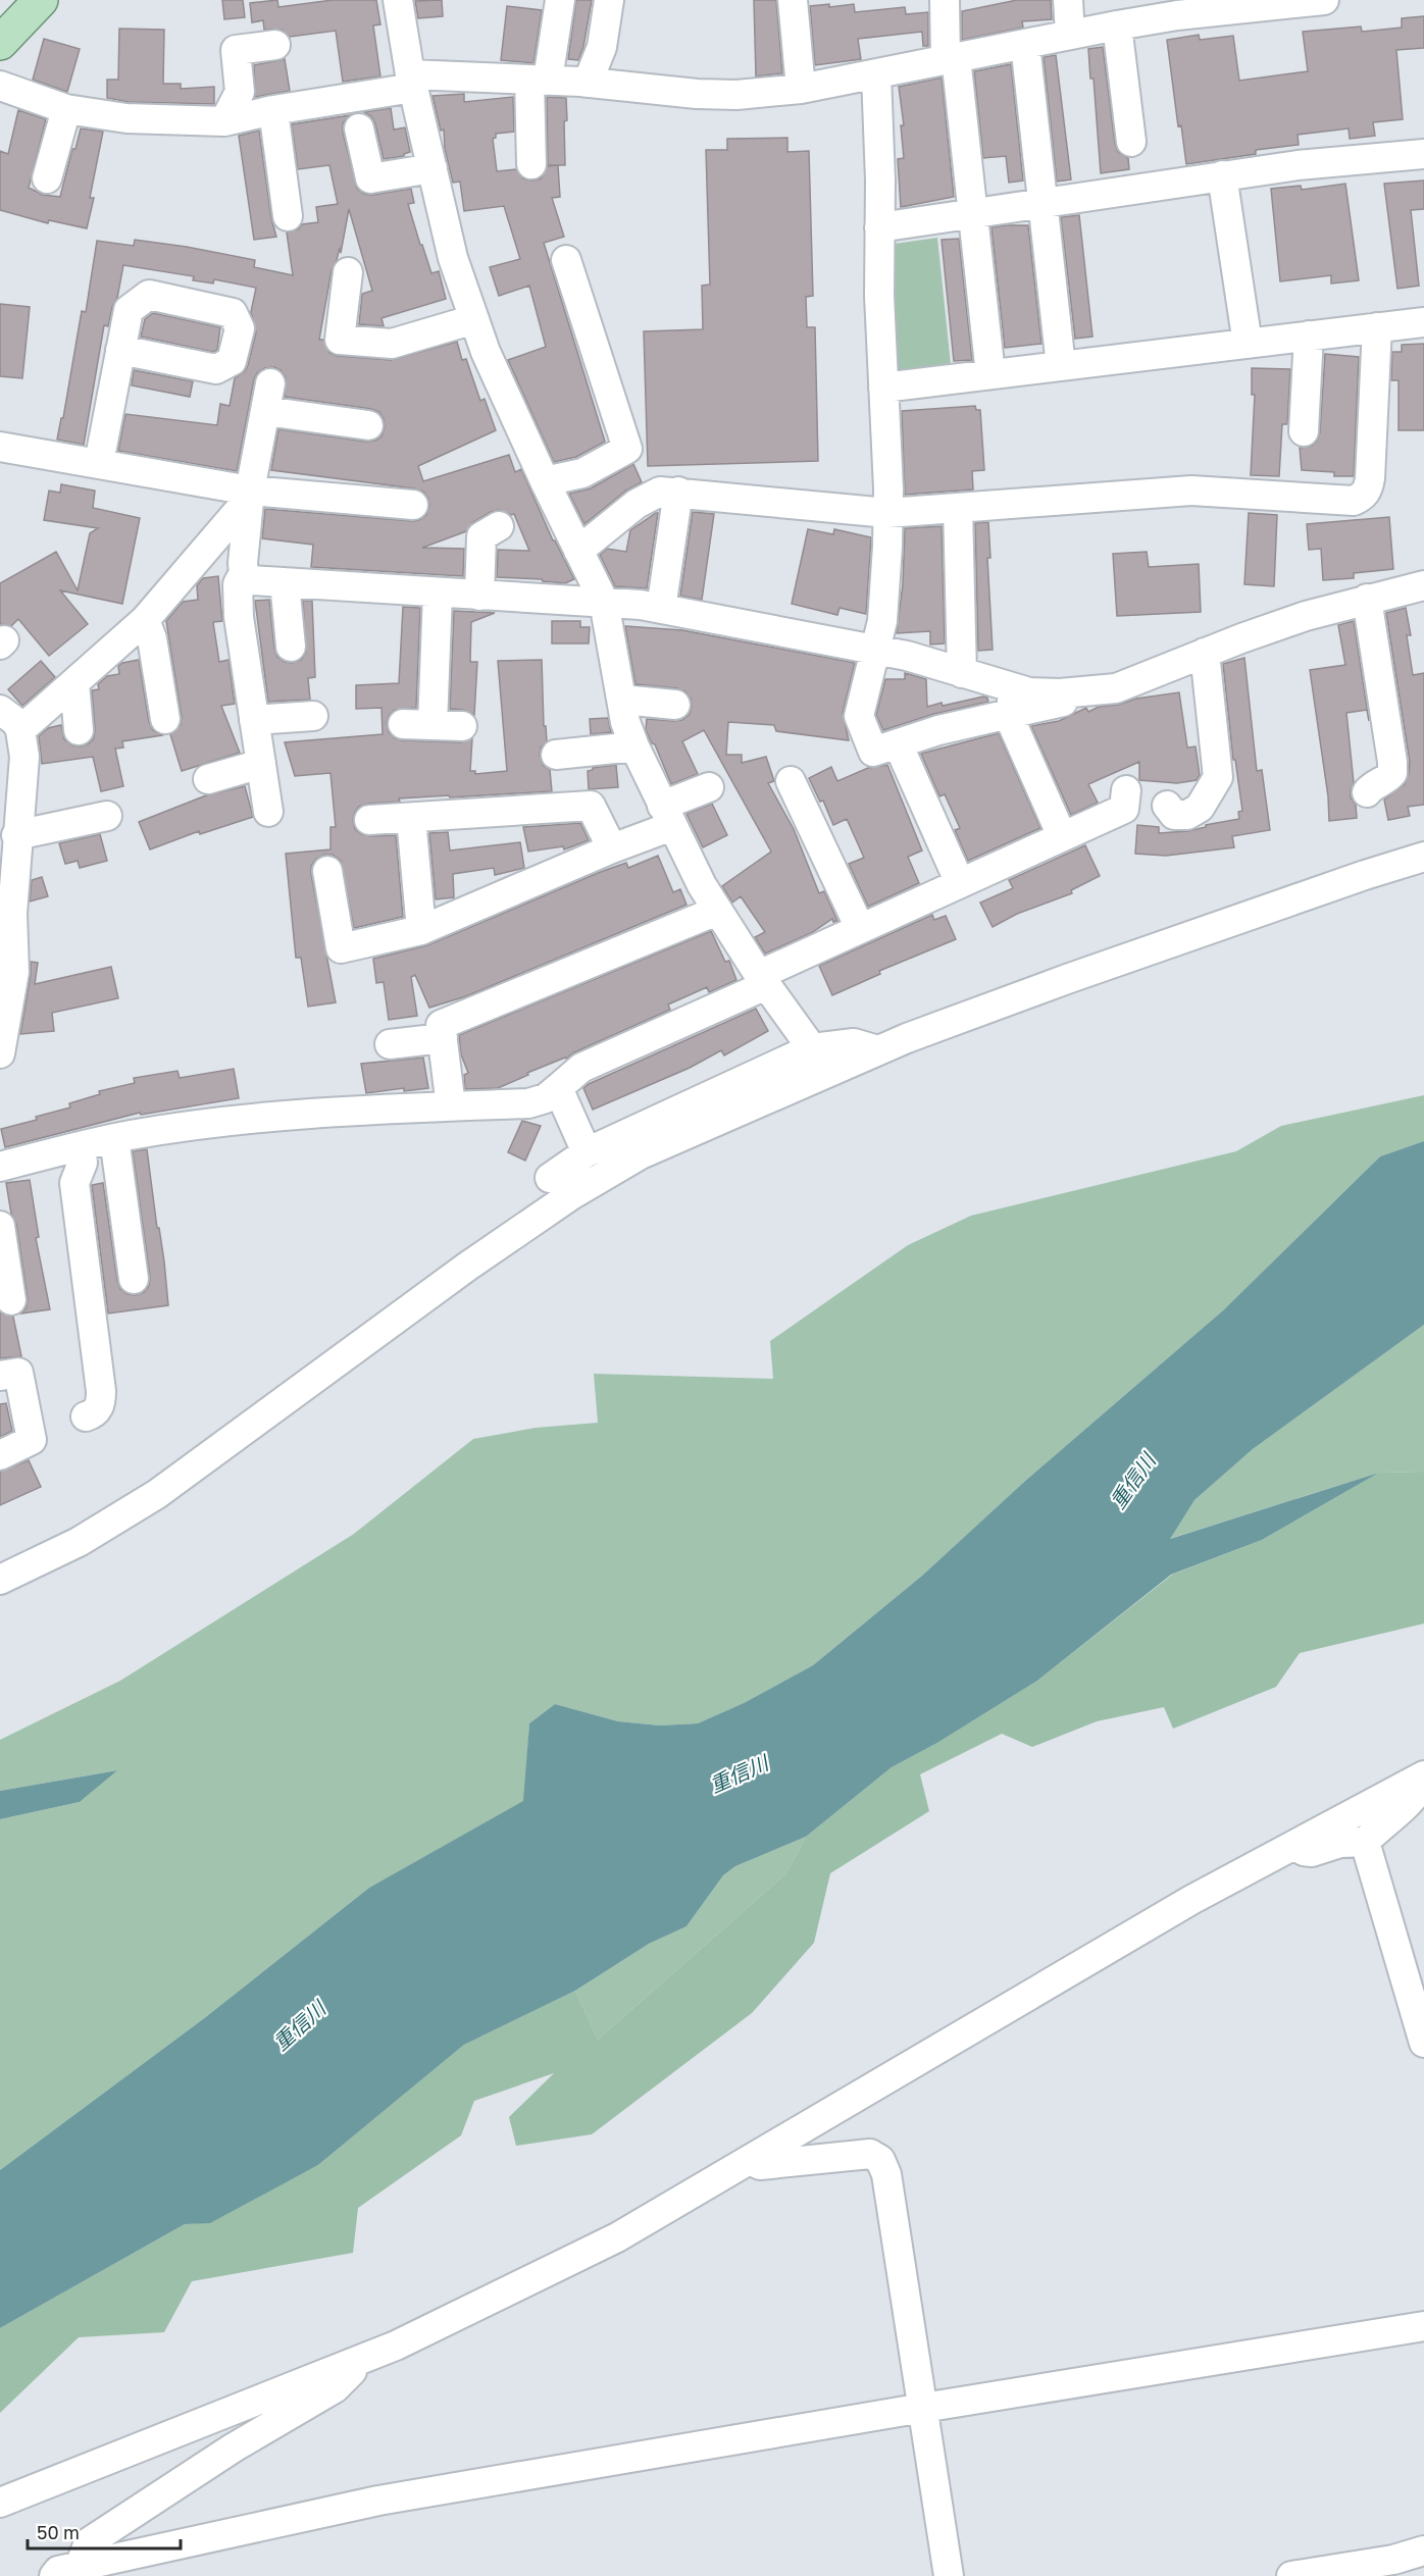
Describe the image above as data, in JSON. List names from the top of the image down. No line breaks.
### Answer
{"water":["重信川"],"scale_bar":"50 m"}
